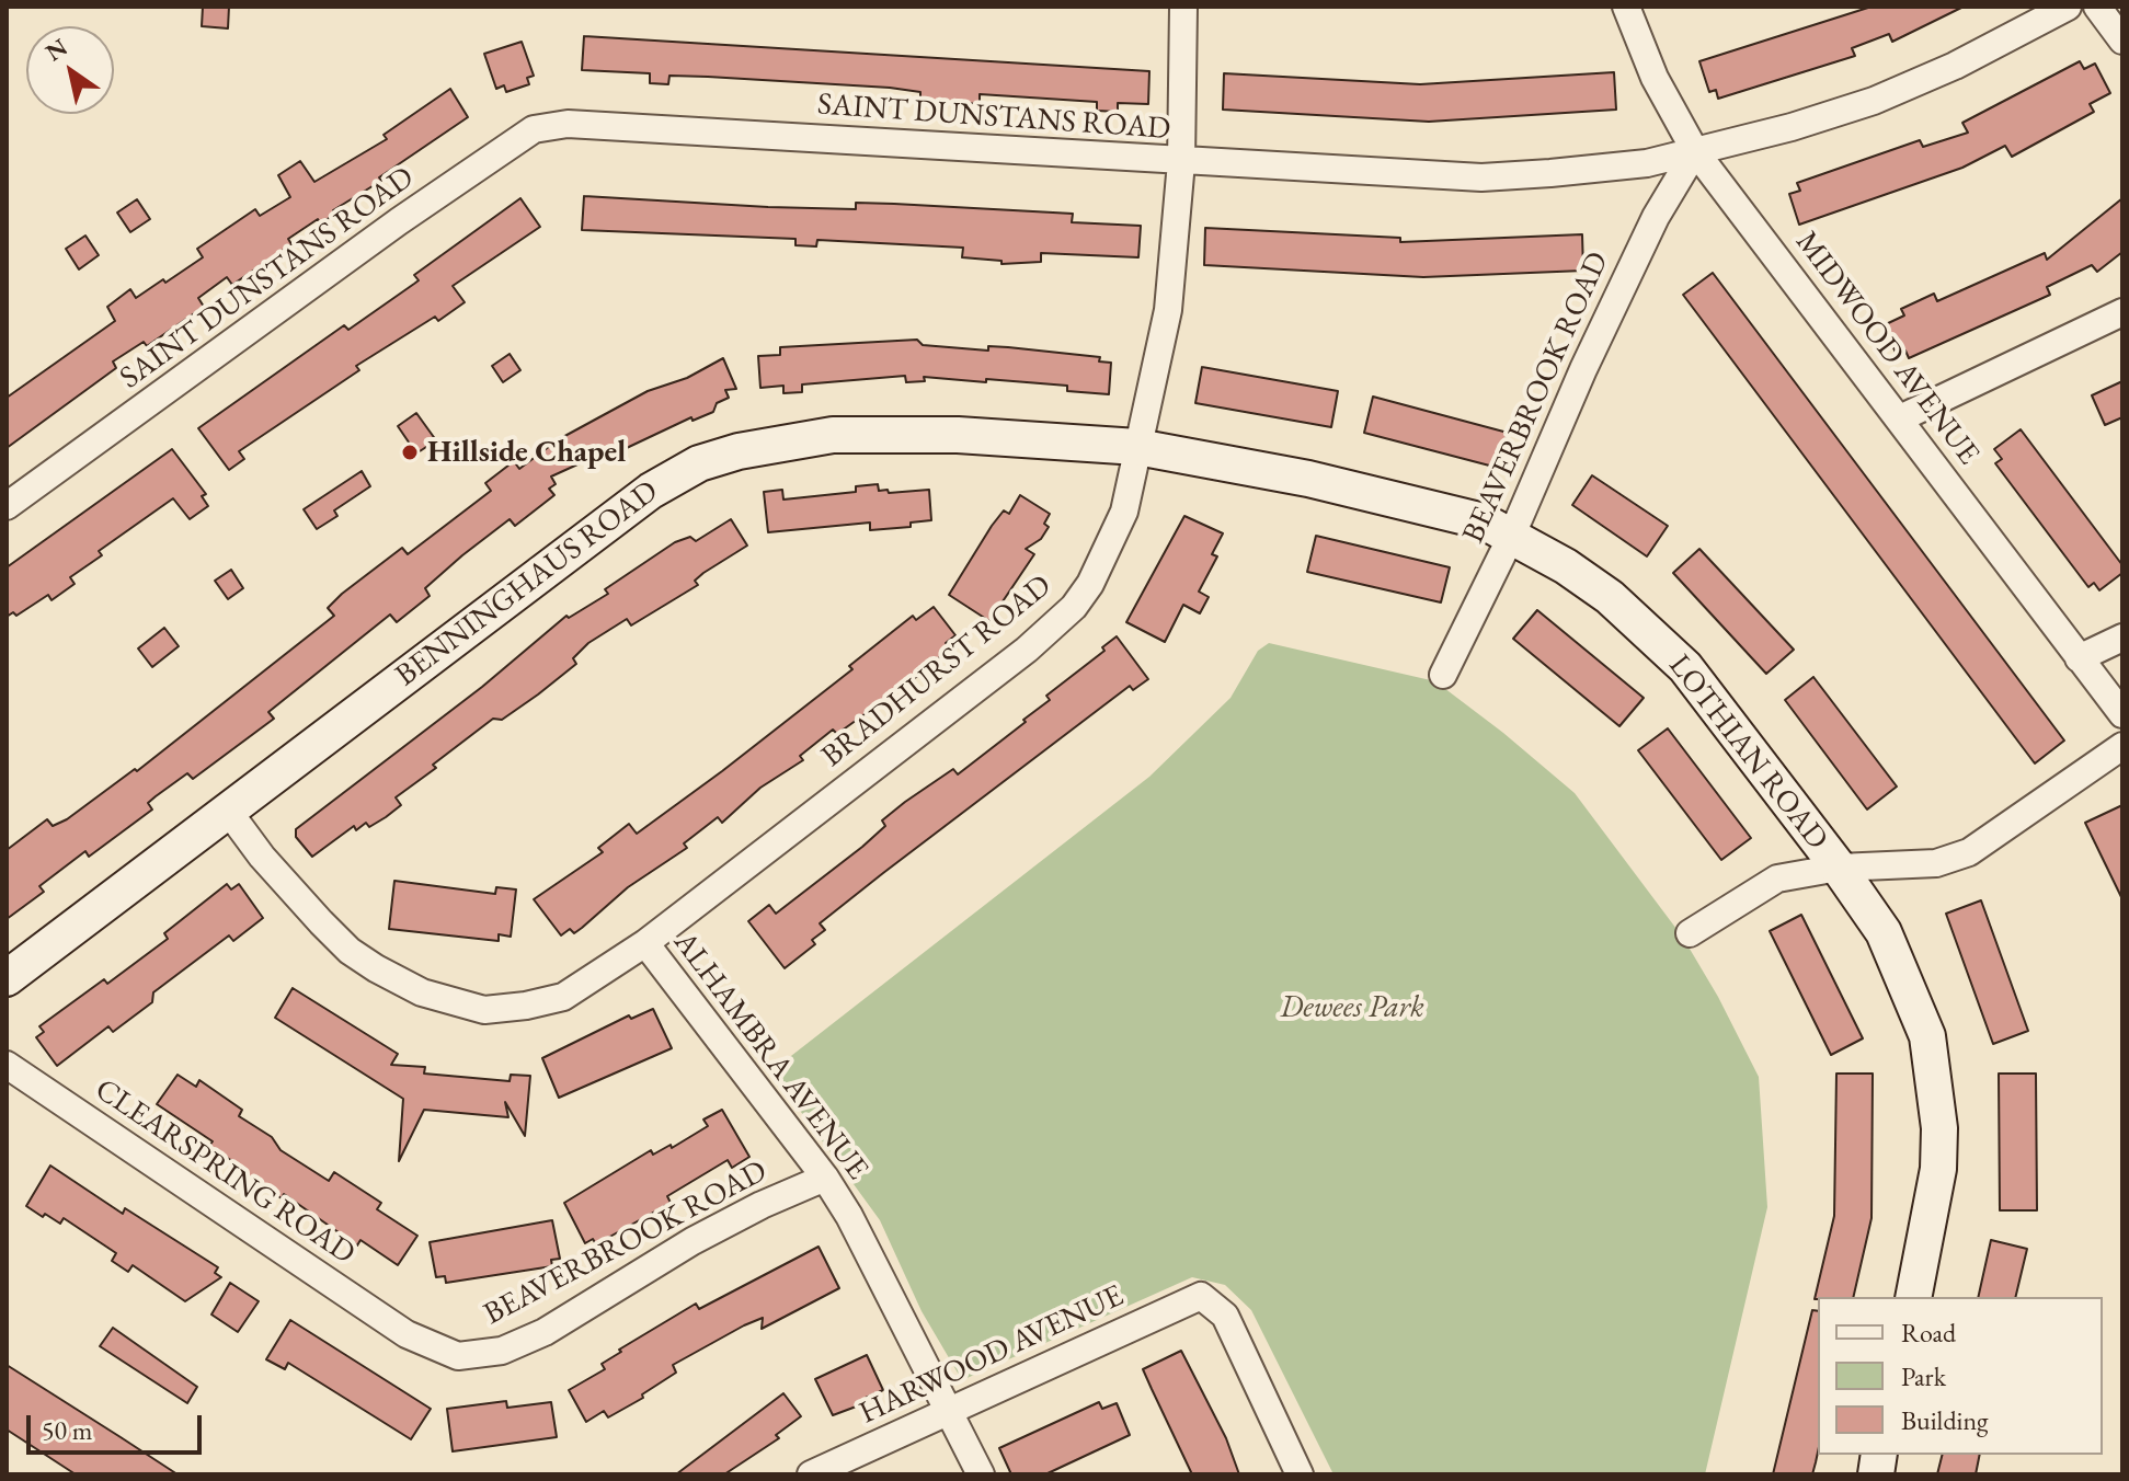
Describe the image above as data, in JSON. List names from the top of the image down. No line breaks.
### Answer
{"streets":{"street":["SAINT DUNSTANS ROAD","MIDWOOD AVENUE","BEAVERBROOK ROAD","BENNINGHAUS ROAD","BRADHURST ROAD","LOTHIAN ROAD","ALHAMBRA AVENUE","CLEARSPRING ROAD","HARWOOD AVENUE"]},"crossings":[["SAINT DUNSTANS ROAD","MIDWOOD AVENUE"],["SAINT DUNSTANS ROAD","BEAVERBROOK ROAD"],["SAINT DUNSTANS ROAD","BRADHURST ROAD"],["MIDWOOD AVENUE","BEAVERBROOK ROAD"],["BEAVERBROOK ROAD","LOTHIAN ROAD"],["BEAVERBROOK ROAD","ALHAMBRA AVENUE"],["BEAVERBROOK ROAD","CLEARSPRING ROAD"],["BENNINGHAUS ROAD","BRADHURST ROAD"],["BENNINGHAUS ROAD","LOTHIAN ROAD"],["BENNINGHAUS ROAD","ALHAMBRA AVENUE"],["BRADHURST ROAD","LOTHIAN ROAD"],["BRADHURST ROAD","ALHAMBRA AVENUE"],["ALHAMBRA AVENUE","HARWOOD AVENUE"]],"parks":["Dewees Park"],"places":["Hillside Chapel"],"legend":["Road","Park","Building"],"scale_bar":"50 m","north":"top left"}
